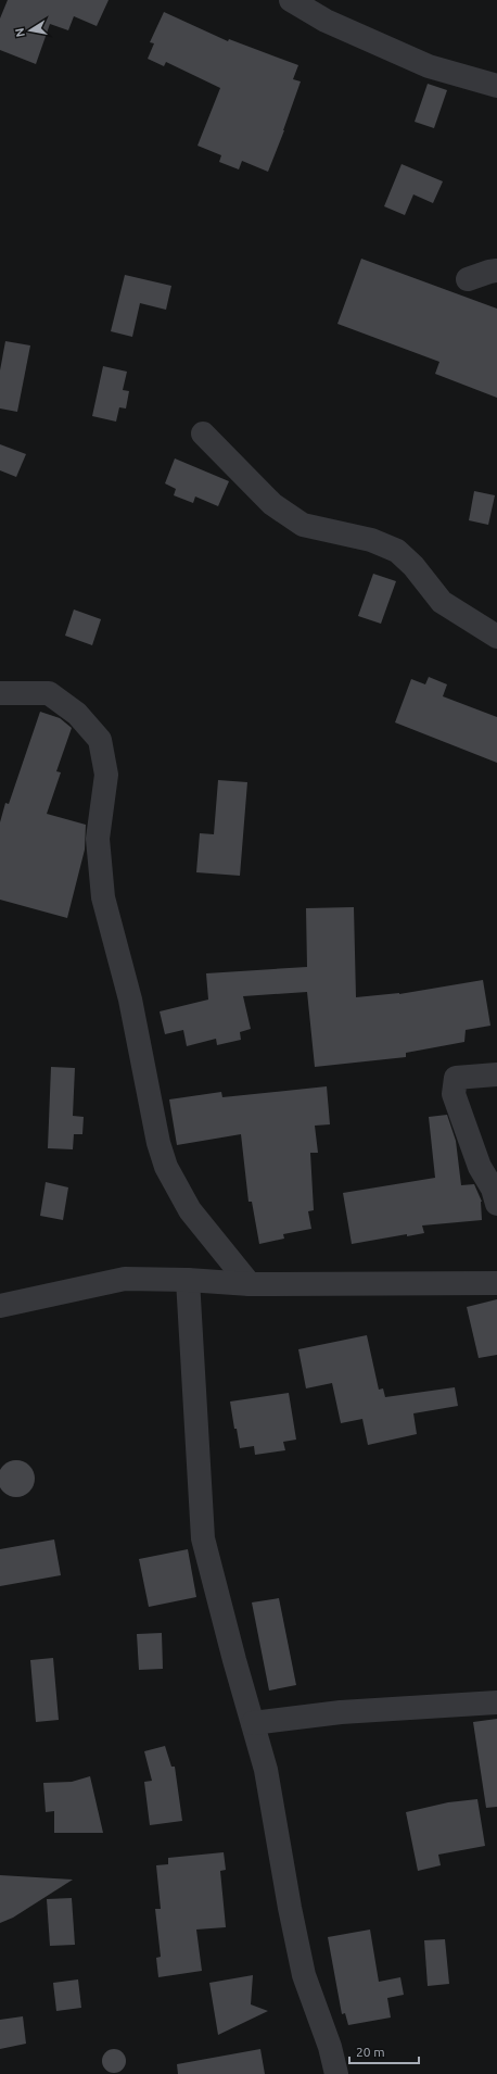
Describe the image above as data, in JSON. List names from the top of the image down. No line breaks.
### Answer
{"scale_bar":"20 m","north":"left"}
